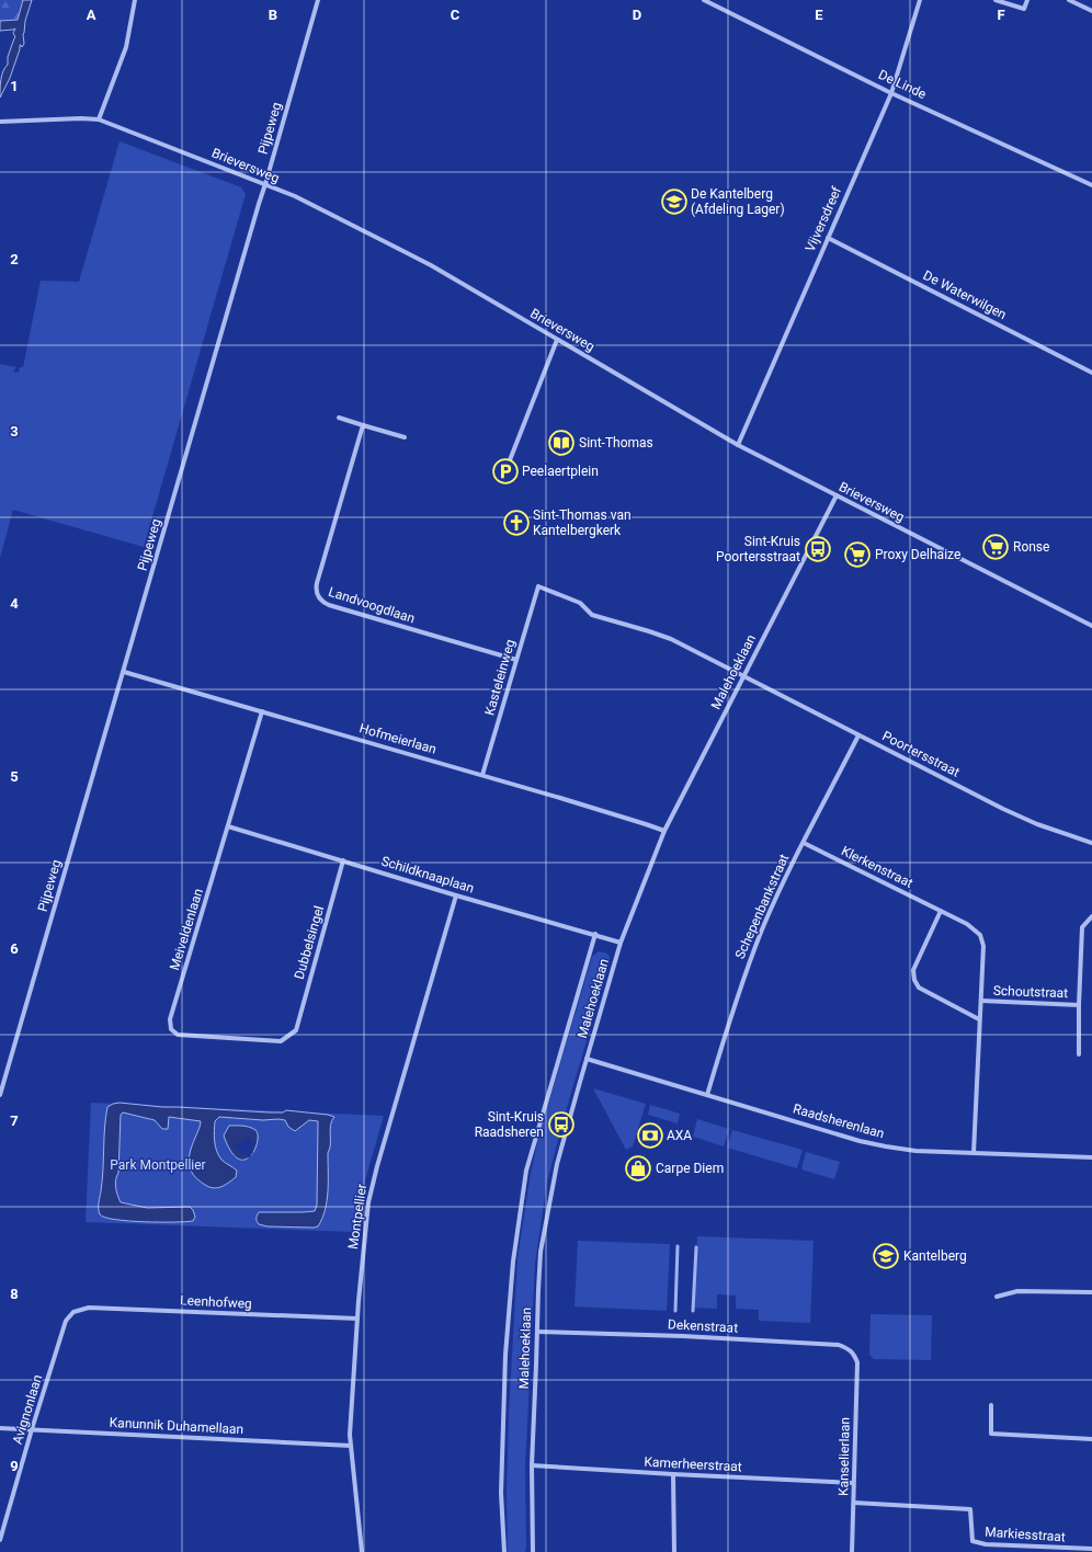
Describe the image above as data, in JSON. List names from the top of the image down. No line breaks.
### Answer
{"streets":{"street":["De Linde","Pijpeweg","Brieversweg","Vijversdreef","De Waterwilgen","Landvoogdlaan","Malehoeklaan","Kasteleinweg","Hofmeierlaan","Poortersstraat","Klerkenstraat","Schildknaaplaan","Schepenbankstraat","Meiveldenlaan","Dubbelsingel","Schoutstraat","Raadsherenlaan","Montpellier","Leenhofweg","Dekenstraat","Avignonlaan","Kanunnik Duhamellaan","Kanselierlaan","Kamerheerstraat","Markiesstraat"]},"crossings":[["De Linde","Vijversdreef"],["Pijpeweg","Brieversweg"],["Pijpeweg","Hofmeierlaan"],["Brieversweg","Vijversdreef"],["Brieversweg","Malehoeklaan"],["Vijversdreef","De Waterwilgen"],["Landvoogdlaan","Kasteleinweg"],["Malehoeklaan","Hofmeierlaan"],["Malehoeklaan","Poortersstraat"],["Malehoeklaan","Schildknaaplaan"],["Malehoeklaan","Raadsherenlaan"],["Malehoeklaan","Dekenstraat"],["Malehoeklaan","Kamerheerstraat"],["Kasteleinweg","Hofmeierlaan"],["Kasteleinweg","Poortersstraat"],["Hofmeierlaan","Meiveldenlaan"],["Poortersstraat","Schepenbankstraat"],["Klerkenstraat","Schepenbankstraat"],["Klerkenstraat","Schoutstraat"],["Klerkenstraat","Raadsherenlaan"],["Schildknaaplaan","Meiveldenlaan"],["Schildknaaplaan","Dubbelsingel"],["Schildknaaplaan","Montpellier"],["Schepenbankstraat","Raadsherenlaan"],["Meiveldenlaan","Dubbelsingel"],["Montpellier","Leenhofweg"],["Montpellier","Kanunnik Duhamellaan"],["Leenhofweg","Avignonlaan"],["Dekenstraat","Kanselierlaan"],["Avignonlaan","Kanunnik Duhamellaan"],["Kanselierlaan","Kamerheerstraat"],["Kanselierlaan","Markiesstraat"]],"parks":["Park Montpellier"],"places":{"school or university":["De Kantelberg (Afdeling Lager)","Kantelberg"],"library":["Sint-Thomas"],"parking":["Peelaertplein"],"church":["Sint-Thomas van Kantelbergkerk"],"supermarket":["Ronse","Proxy Delhaize"],"bus stop":["Sint-Kruis Poortersstraat","Sint-Kruis Raadsheren"],"bank":["AXA"],"shop":["Carpe Diem"]},"grid":{"columns":["A","B","C","D","E","F"],"rows":["1","2","3","4","5","6","7","8","9"]}}
